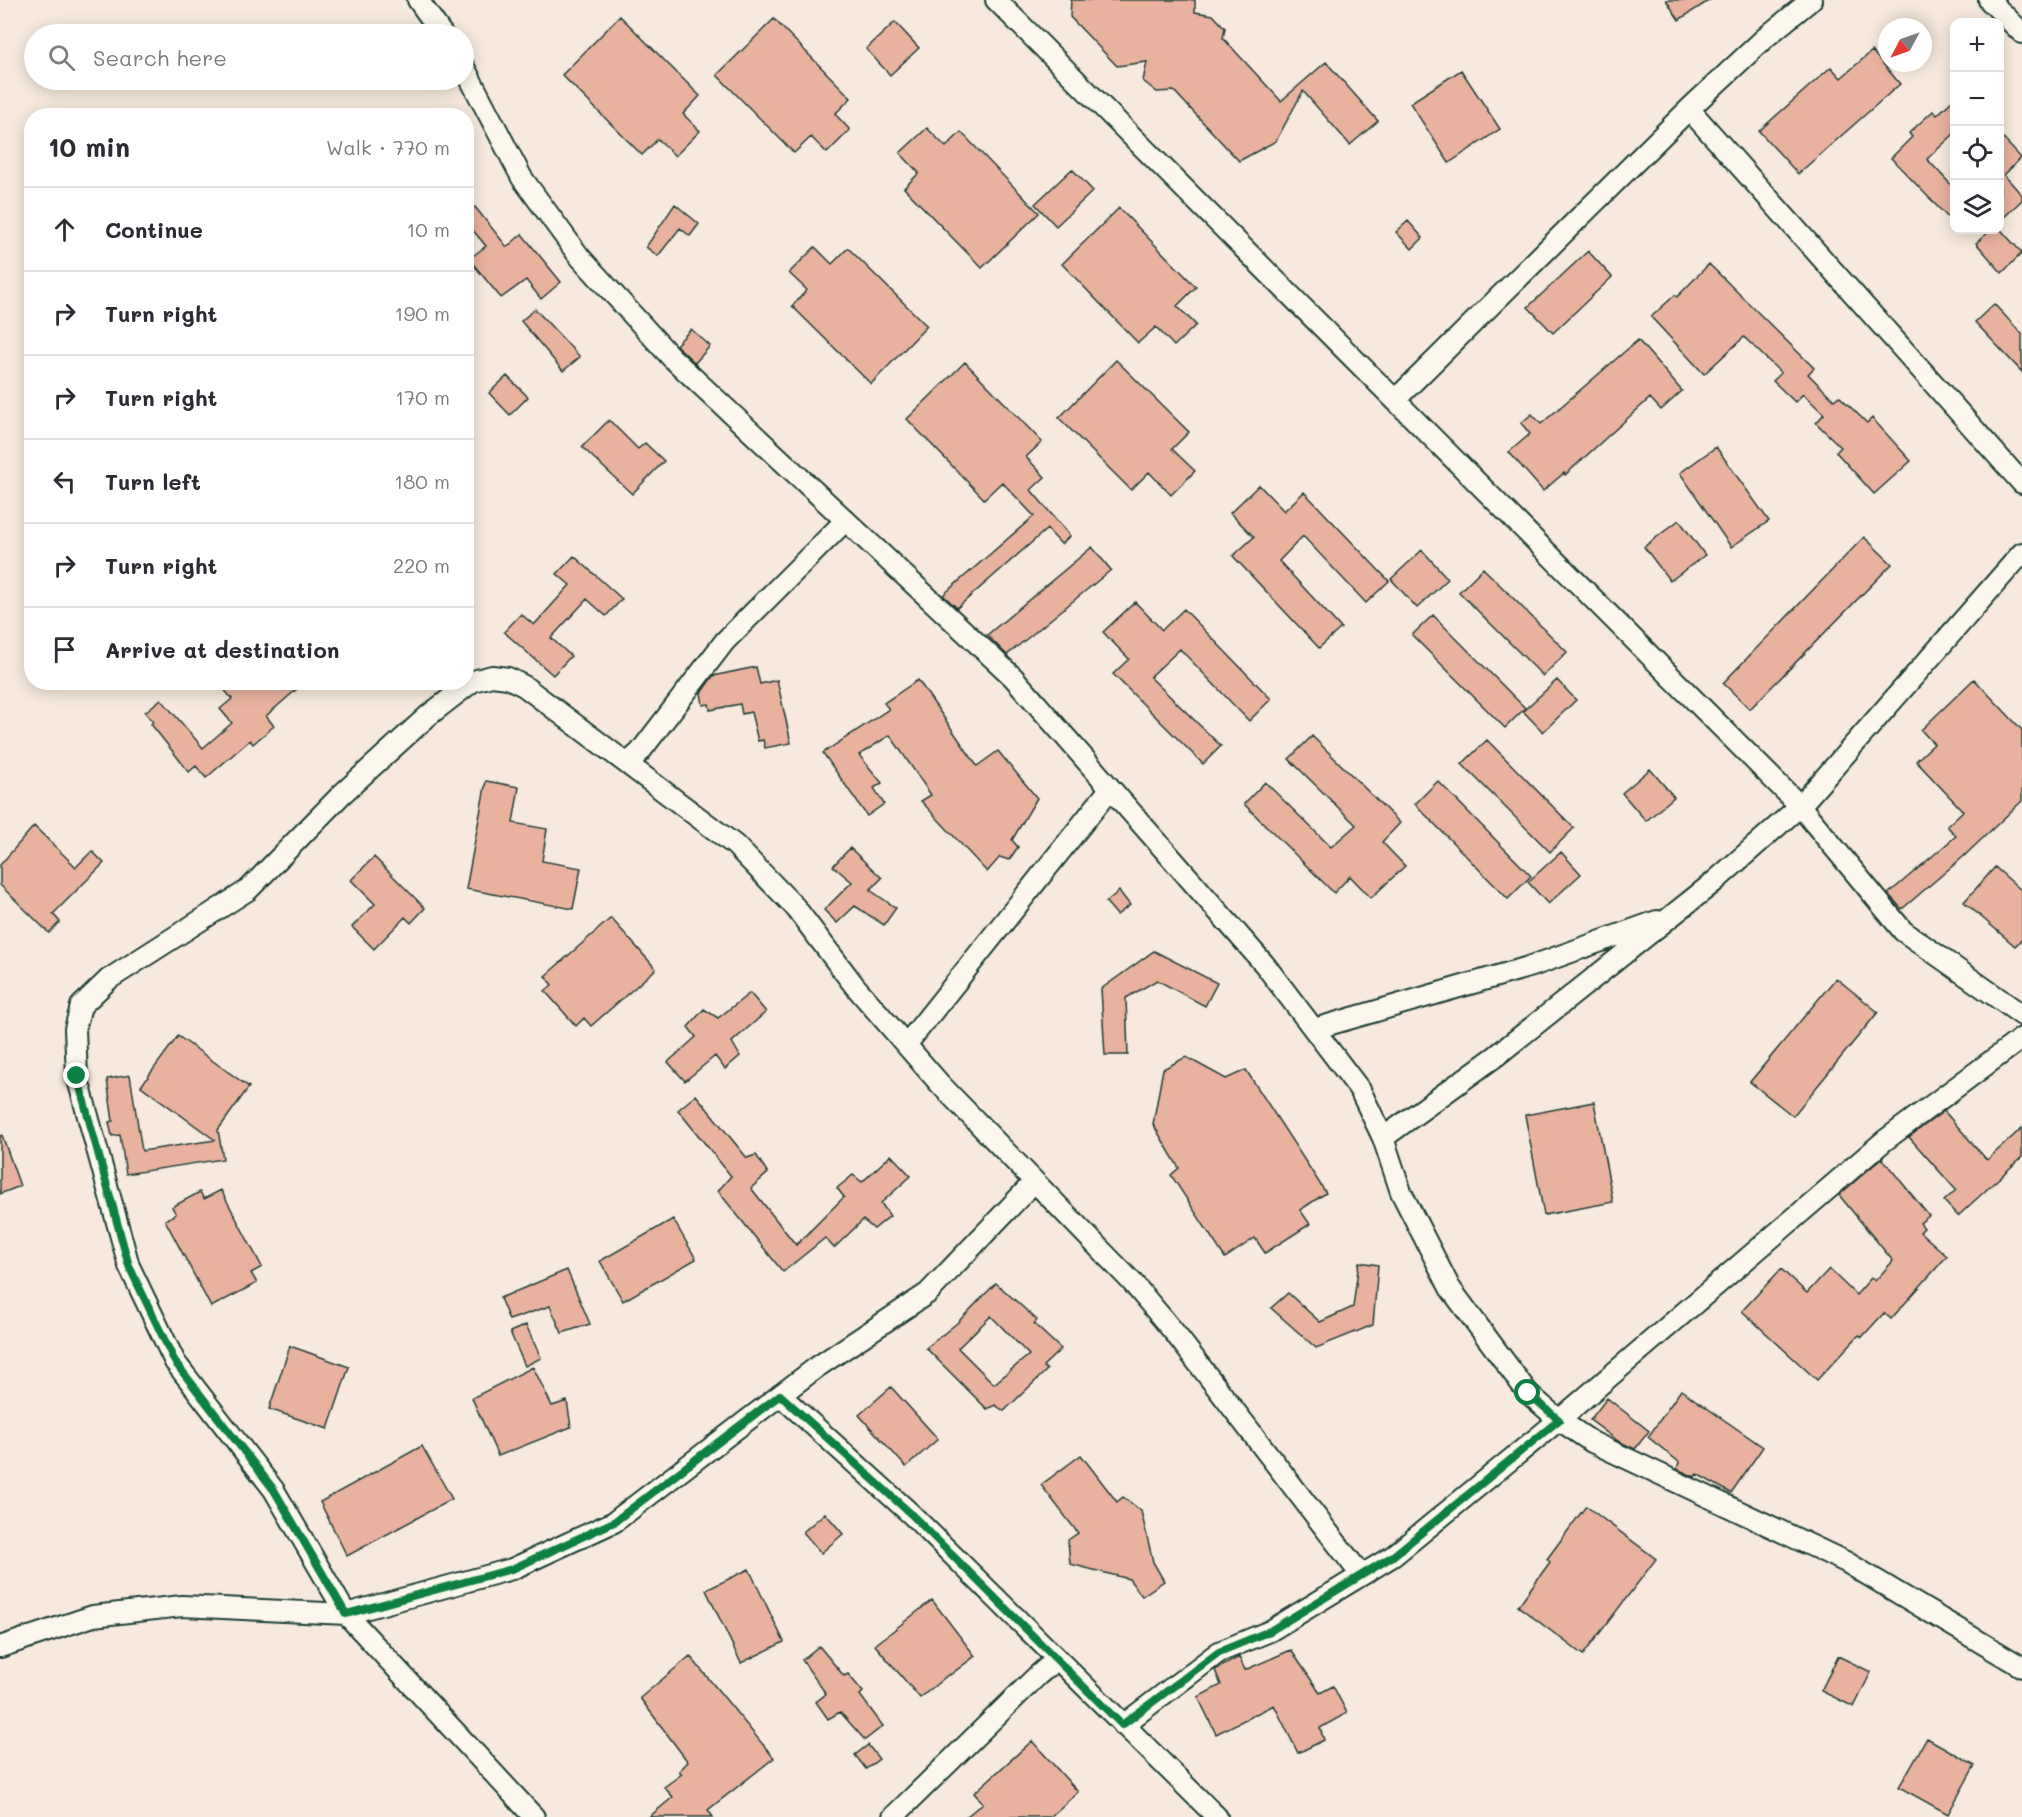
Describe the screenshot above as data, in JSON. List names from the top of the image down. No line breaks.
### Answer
{"north":"bottom left","page":{"map_buttons":["+","−"],"search":"Search here","heading":["10 min","Walk · 770 m"],"list":[["Continue","10 m"],["Turn right","190 m"],["Turn right","170 m"],["Turn left","180 m"],["Turn right","220 m"],"Arrive at destination"]}}
